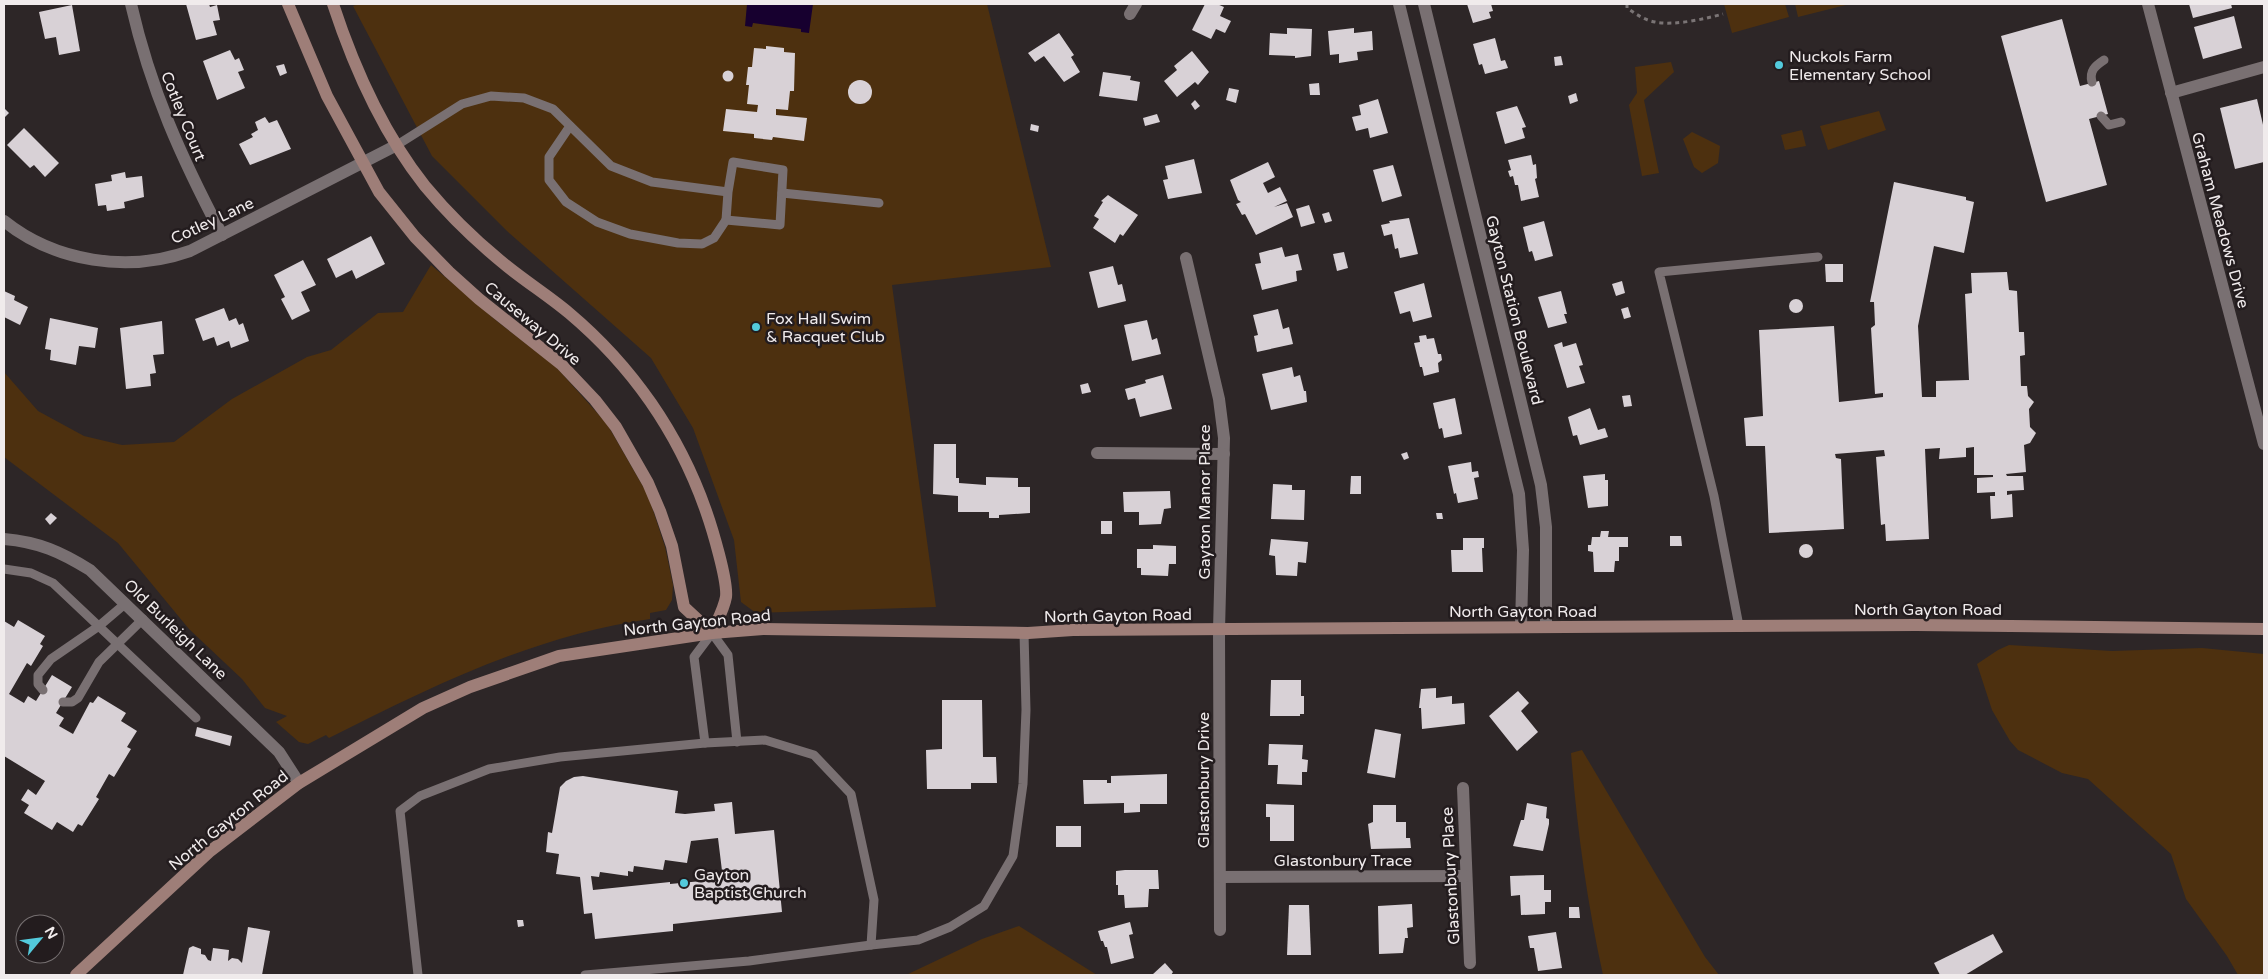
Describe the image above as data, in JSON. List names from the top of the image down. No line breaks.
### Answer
{"streets":{"street":["Cotley Court","Cotley Lane","Graham Meadows Drive","Gayton Station Boulevard","Causeway Drive","Gayton Manor Place","North Gayton Road","Old Burleigh Lane","Glastonbury Drive","Glastonbury Trace","Glastonbury Place"]},"crossings":[["Cotley Court","Cotley Lane"],["Cotley Lane","Causeway Drive"],["Gayton Station Boulevard","North Gayton Road"],["Causeway Drive","North Gayton Road"],["Gayton Manor Place","North Gayton Road"],["Gayton Manor Place","Glastonbury Drive"],["North Gayton Road","Old Burleigh Lane"],["North Gayton Road","Glastonbury Drive"],["Glastonbury Drive","Glastonbury Trace"],["Glastonbury Trace","Glastonbury Place"]],"places":["Nuckols Farm Elementary School","Fox Hall Swim & Racquet Club","Gayton Baptist Church"],"north":"top right"}
